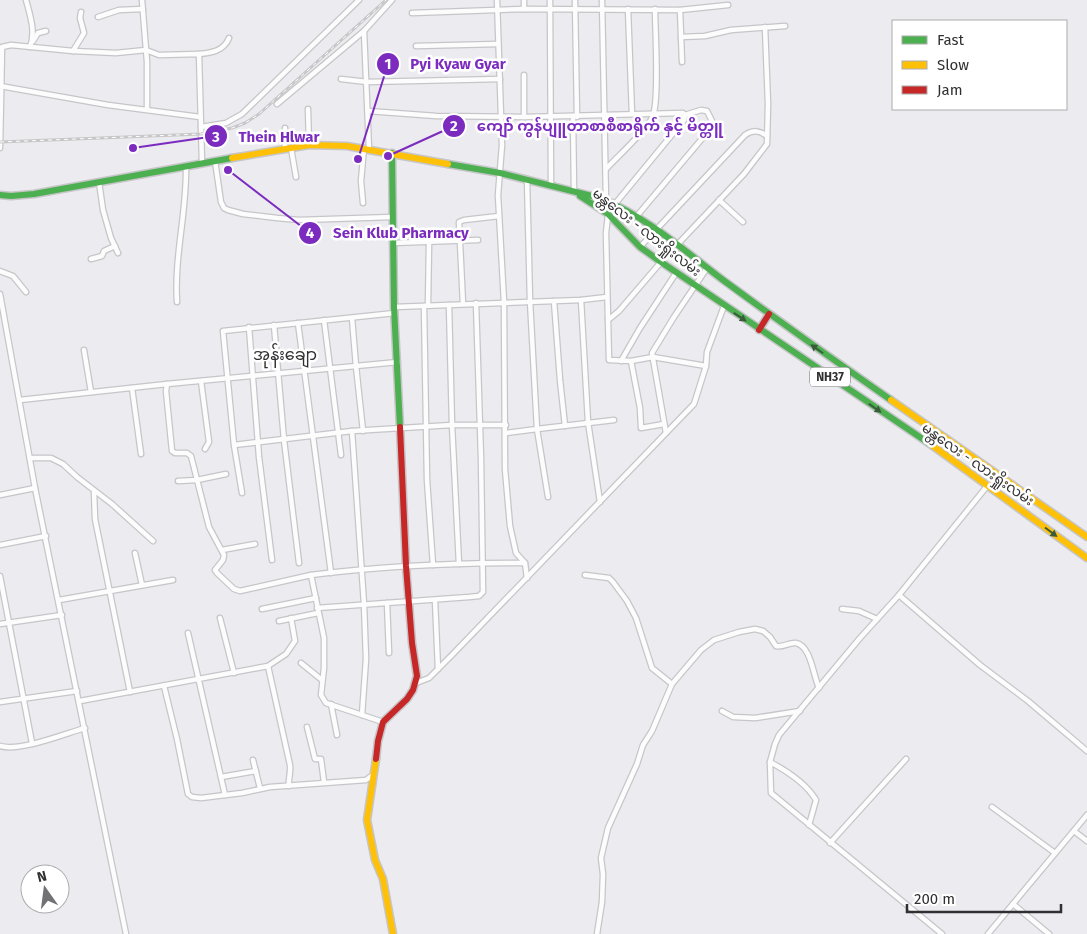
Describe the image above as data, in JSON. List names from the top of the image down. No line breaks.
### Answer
{"streets":{"main road":["မန္တလေး - လားရှိုးလမ်း","NH37"]},"crossings":[["မန္တလေး - လားရှိုးလမ်း","NH37"]],"districts":["အုန်းချော"],"places":["Thein Hlwar","ကျော် ကွန်ပျူတာစာစီစာရိုက် နှင့် မိတ္တူ","Pyi Kyaw Gyar","Sein Klub Pharmacy"],"legend":["Fast","Slow","Jam"],"scale_bar":"200 m","north":"top"}
